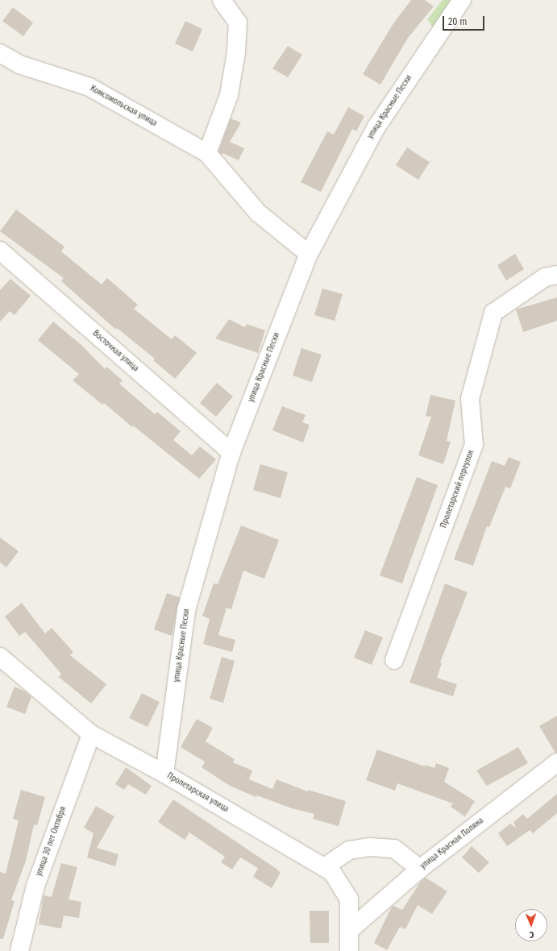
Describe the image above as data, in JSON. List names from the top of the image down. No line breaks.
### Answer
{"streets":{"street":["Комсомольская улица","улица Красные Пески","Восточная улица","Пролетарский переулок","Пролетарская улица","улица 30 лет Октября","улица Красная Поляна"]},"crossings":[["Комсомольская улица","улица Красные Пески"],["улица Красные Пески","Восточная улица"],["улица Красные Пески","Пролетарская улица"],["Пролетарская улица","улица 30 лет Октября"],["Пролетарская улица","улица Красная Поляна"]],"scale_bar":"20 m","north":"bottom"}
